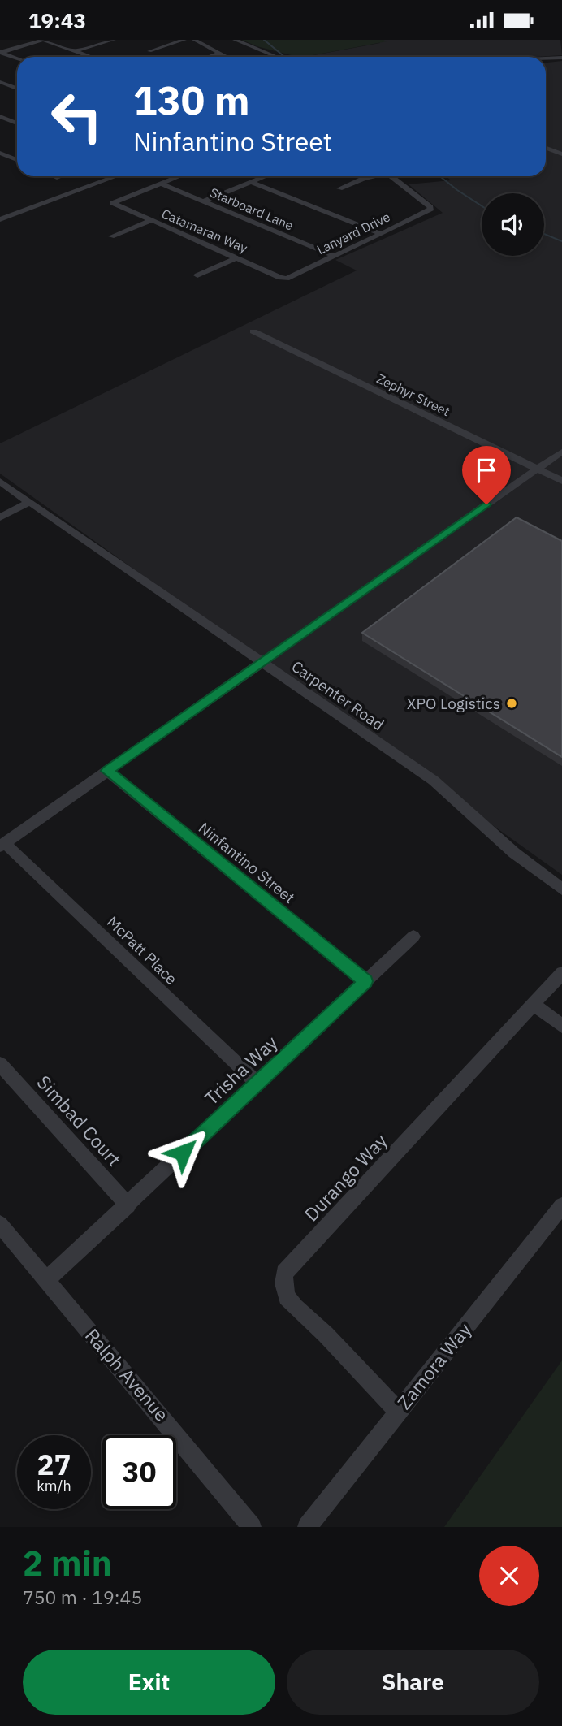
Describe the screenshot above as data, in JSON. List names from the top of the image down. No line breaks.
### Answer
{"streets":{"street":["Starboard Lane","Catamaran Way","Lanyard Drive","Zephyr Street","Carpenter Road","Ninfantino Street","McPatt Place","Trisha Way","Simbad Court","Durango Way","Zamora Way","Ralph Avenue"]},"crossings":[["Starboard Lane","Catamaran Way"],["Starboard Lane","Lanyard Drive"],["Catamaran Way","Lanyard Drive"],["Ninfantino Street","Trisha Way"],["McPatt Place","Trisha Way"],["Trisha Way","Simbad Court"],["Trisha Way","Ralph Avenue"],["Durango Way","Zamora Way"]],"places":["XPO Logistics"],"page":{"status":"19:43","turn":["130 m","Ninfantino Street"],"speed":"27 km/h","limit":"30","heading":["2 min","750 m · 19:45"],"buttons":["Exit","Share"]}}
